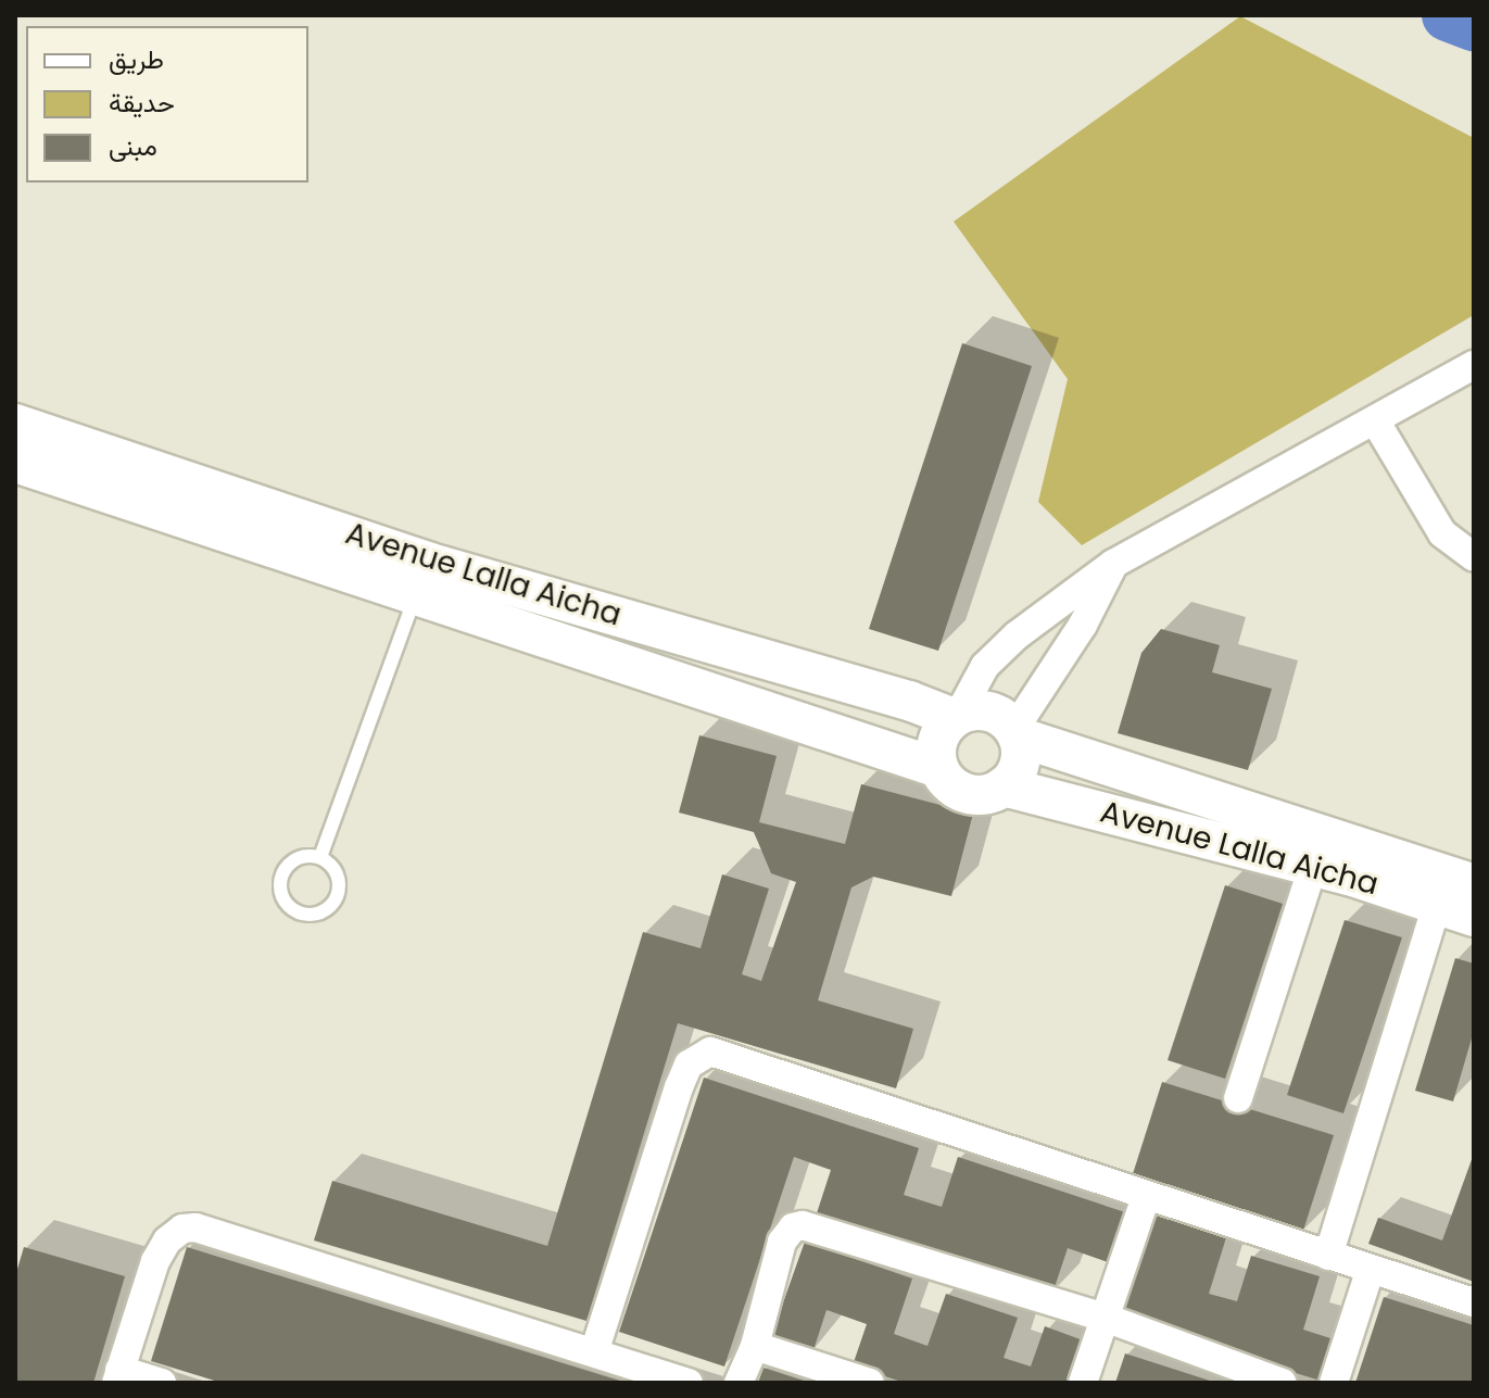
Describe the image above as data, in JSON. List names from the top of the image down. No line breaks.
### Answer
{"streets":{"main road":["Avenue Lalla Aicha"]},"legend":["طريق","حديقة","مبنى"]}
